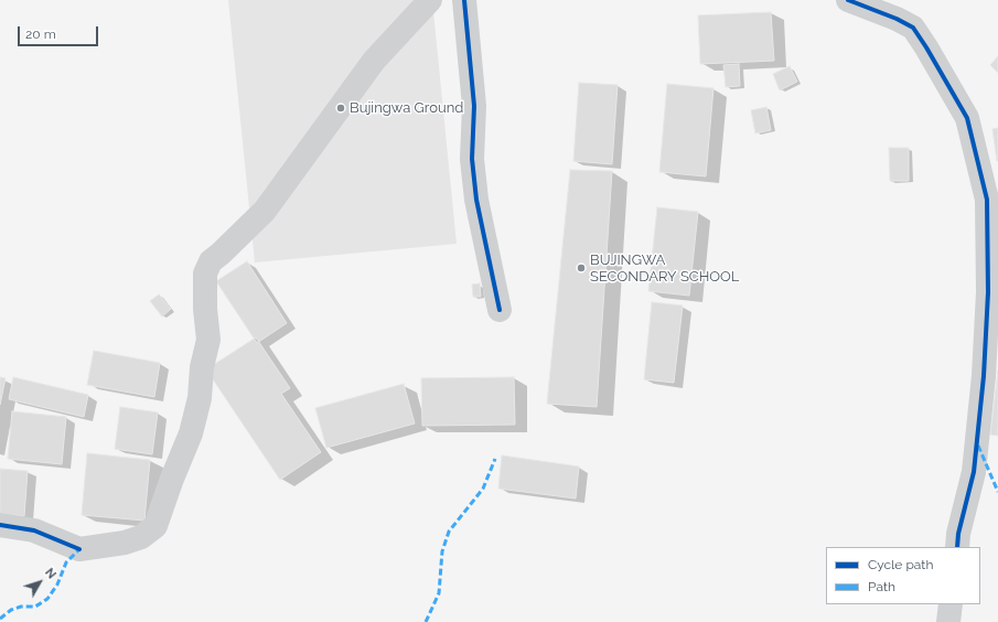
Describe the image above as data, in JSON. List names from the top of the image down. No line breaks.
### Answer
{"places":["Bujingwa Ground","BUJINGWA SECONDARY SCHOOL"],"legend":["Cycle path","Path"],"scale_bar":"20 m","north":"top right"}
